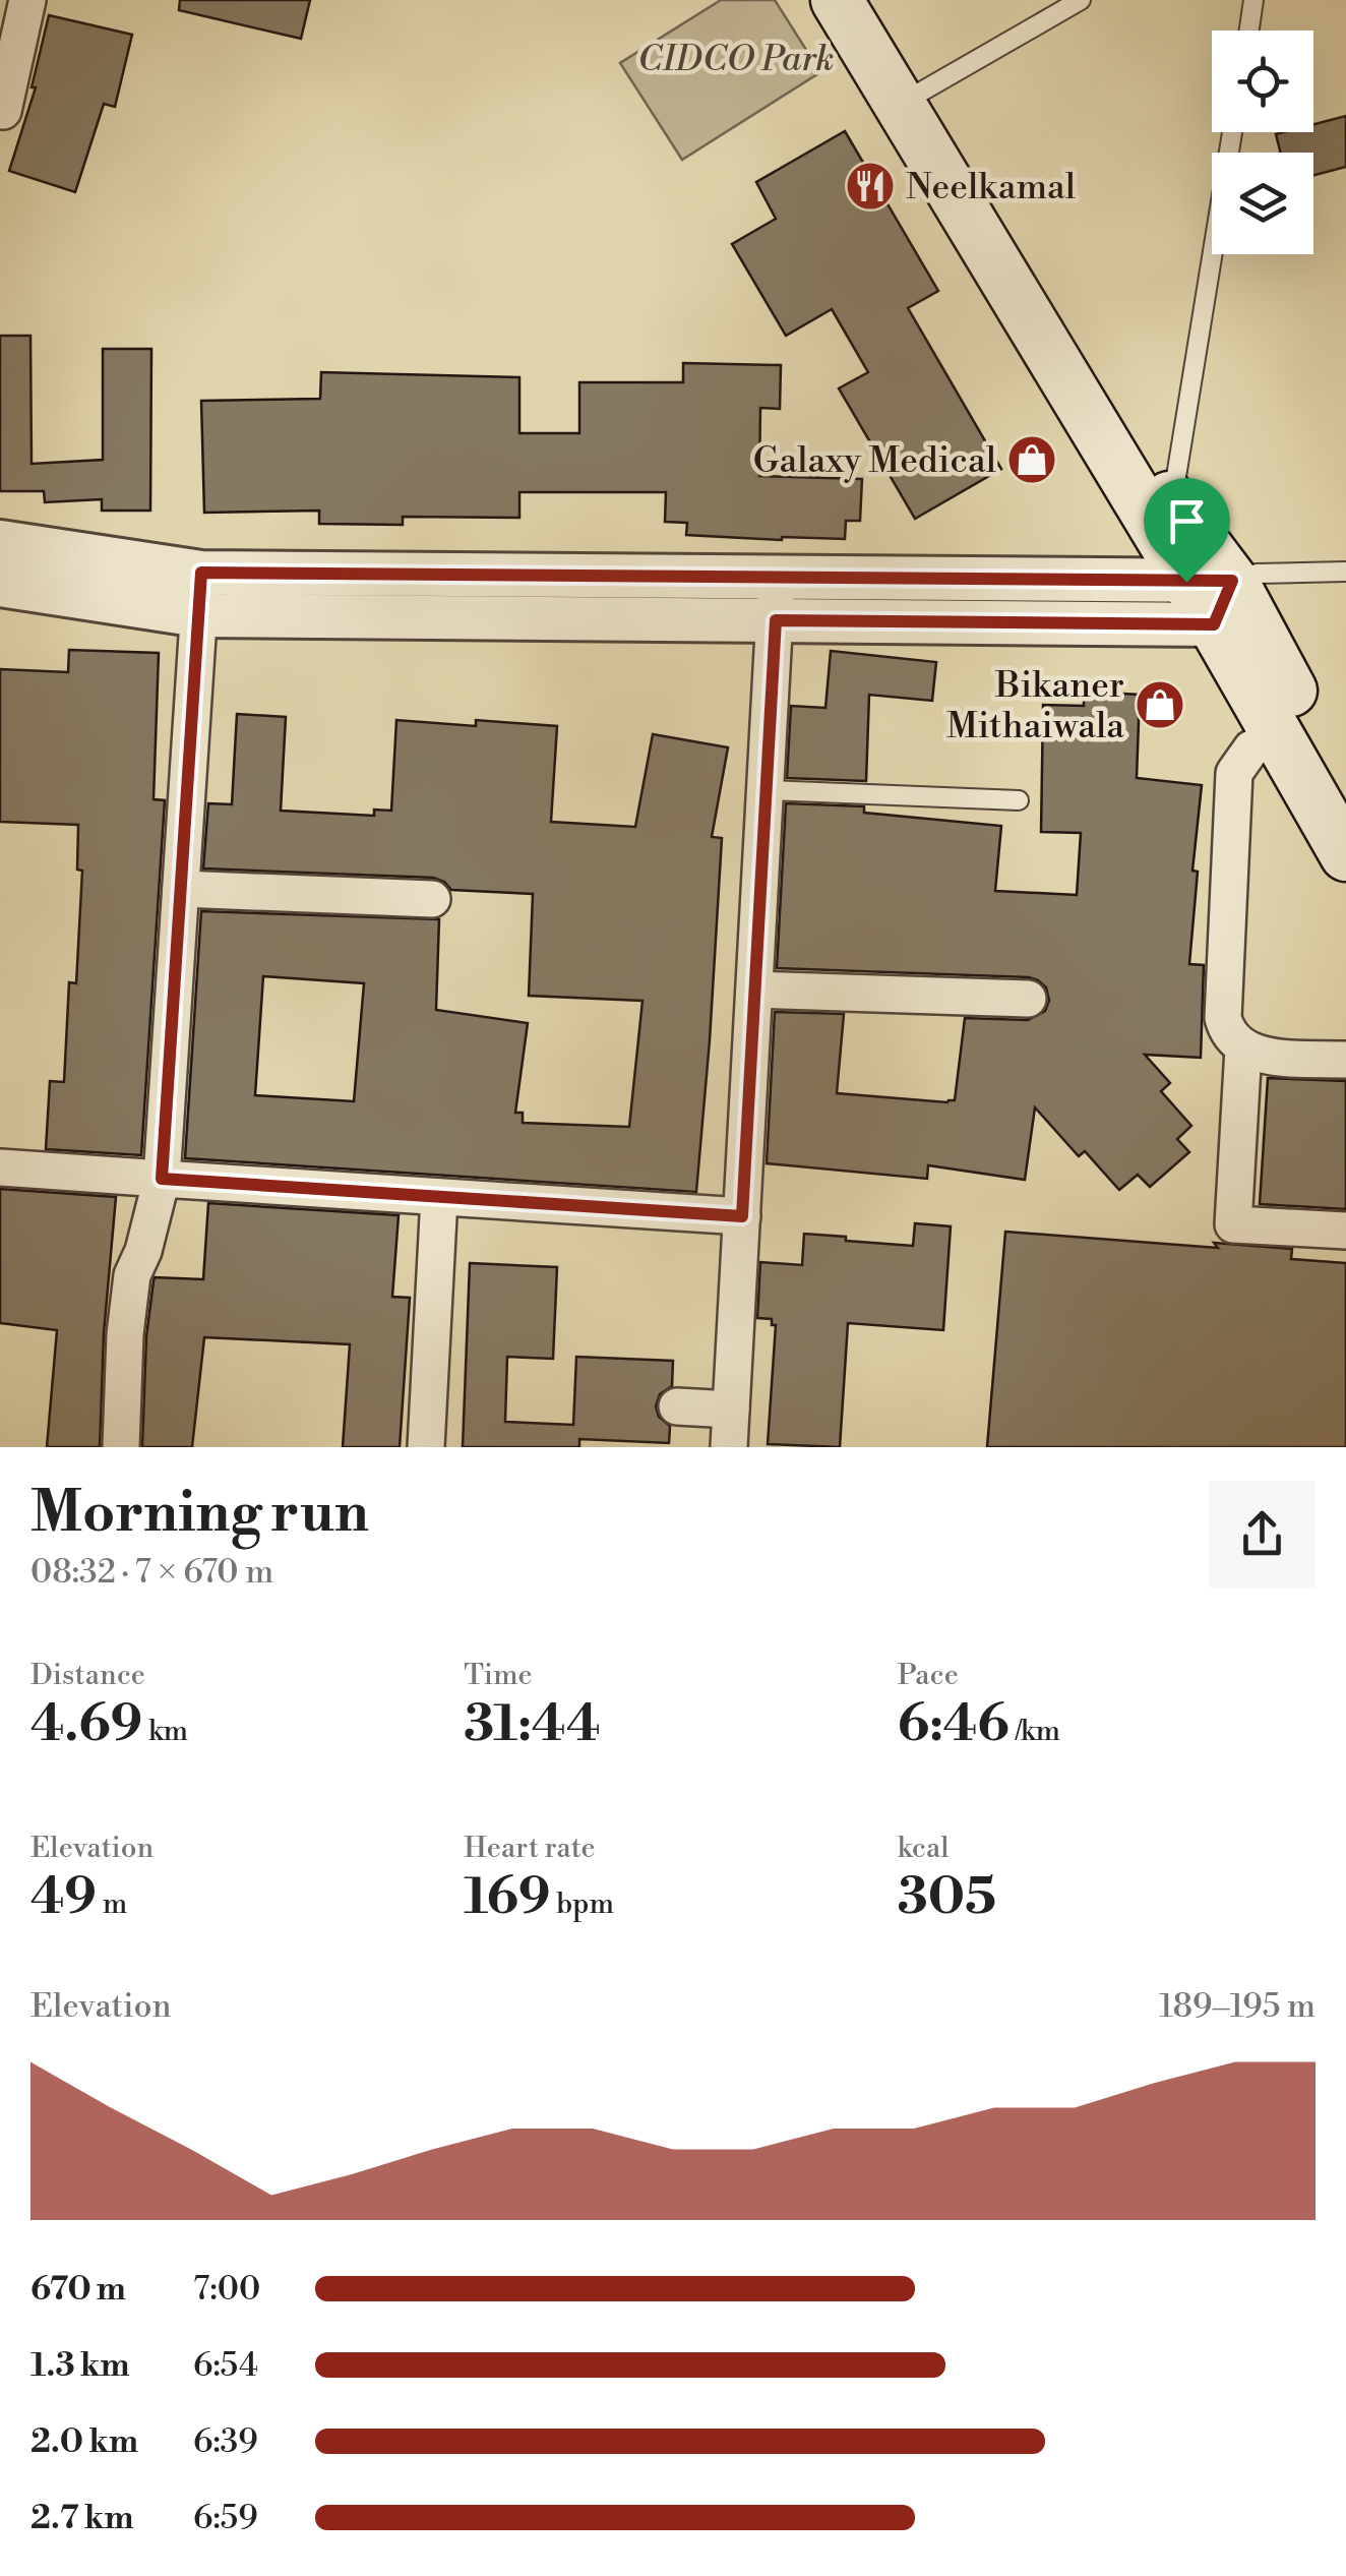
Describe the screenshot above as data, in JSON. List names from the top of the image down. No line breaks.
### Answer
{"parks":["CIDCO Park"],"places":{"restaurant":["Neelkamal"],"shop":["Galaxy Medical","Bikaner Mithaiwala"]},"page":{"heading":["Morning run","08:32 · 7 × 670 m"],"stats":[["Distance","4.69 km"],["Time","31:44"],["Pace","6:46 /km"],["Elevation","49 m"],["Heart rate","169 bpm"],["kcal","305"]],"chart":["Elevation","189–195 m"],"list":[{"name":"670 m","note":"7:00"},{"name":"1.3 km","note":"6:54"},{"name":"2.0 km","note":"6:39"},{"name":"2.7 km","note":"6:59"}]}}
